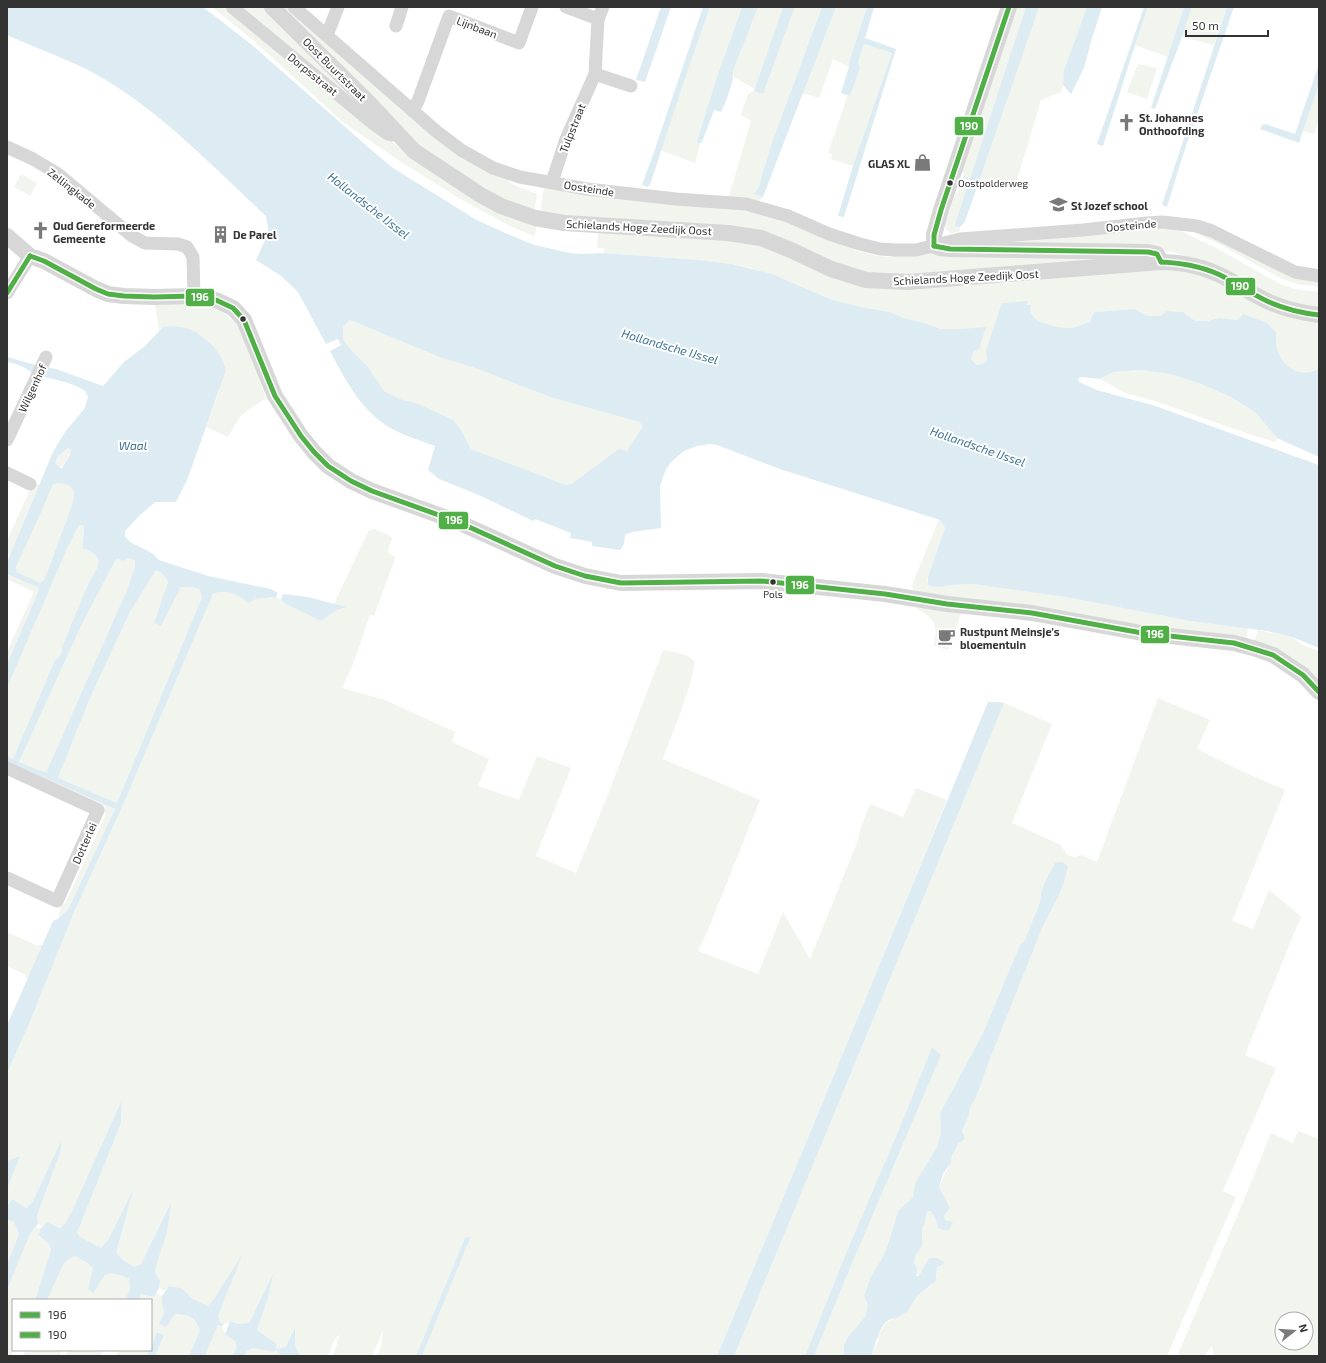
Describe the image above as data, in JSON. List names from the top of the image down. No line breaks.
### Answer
{"streets":{"street":["Lijnbaan","Oost Buurtstraat","Dorpsstraat","Tulpstraat","Zellingkade","Oosteinde","Schielands Hoge Zeedijk Oost","Wilgenhof","Dotterlei"]},"crossings":[["Lijnbaan","Oosteinde"],["Oost Buurtstraat","Dorpsstraat"],["Oost Buurtstraat","Schielands Hoge Zeedijk Oost"],["Dorpsstraat","Schielands Hoge Zeedijk Oost"],["Tulpstraat","Oosteinde"],["Oosteinde","Schielands Hoge Zeedijk Oost"]],"water":["Hollandsche IJssel","Waal"],"places":{"church":["St. Johannes Onthoofding","Oud Gereformeerde Gemeente"],"shop":["GLAS XL"],"other":["Oostpolderweg","Pols"],"school or university":["St Jozef school"],"building":["De Parel"],"cafe":["Rustpunt Meinsje's bloementuin"]},"lines":["transit line 190","transit line 196"],"legend":["196","190"],"scale_bar":"50 m","north":"right"}
